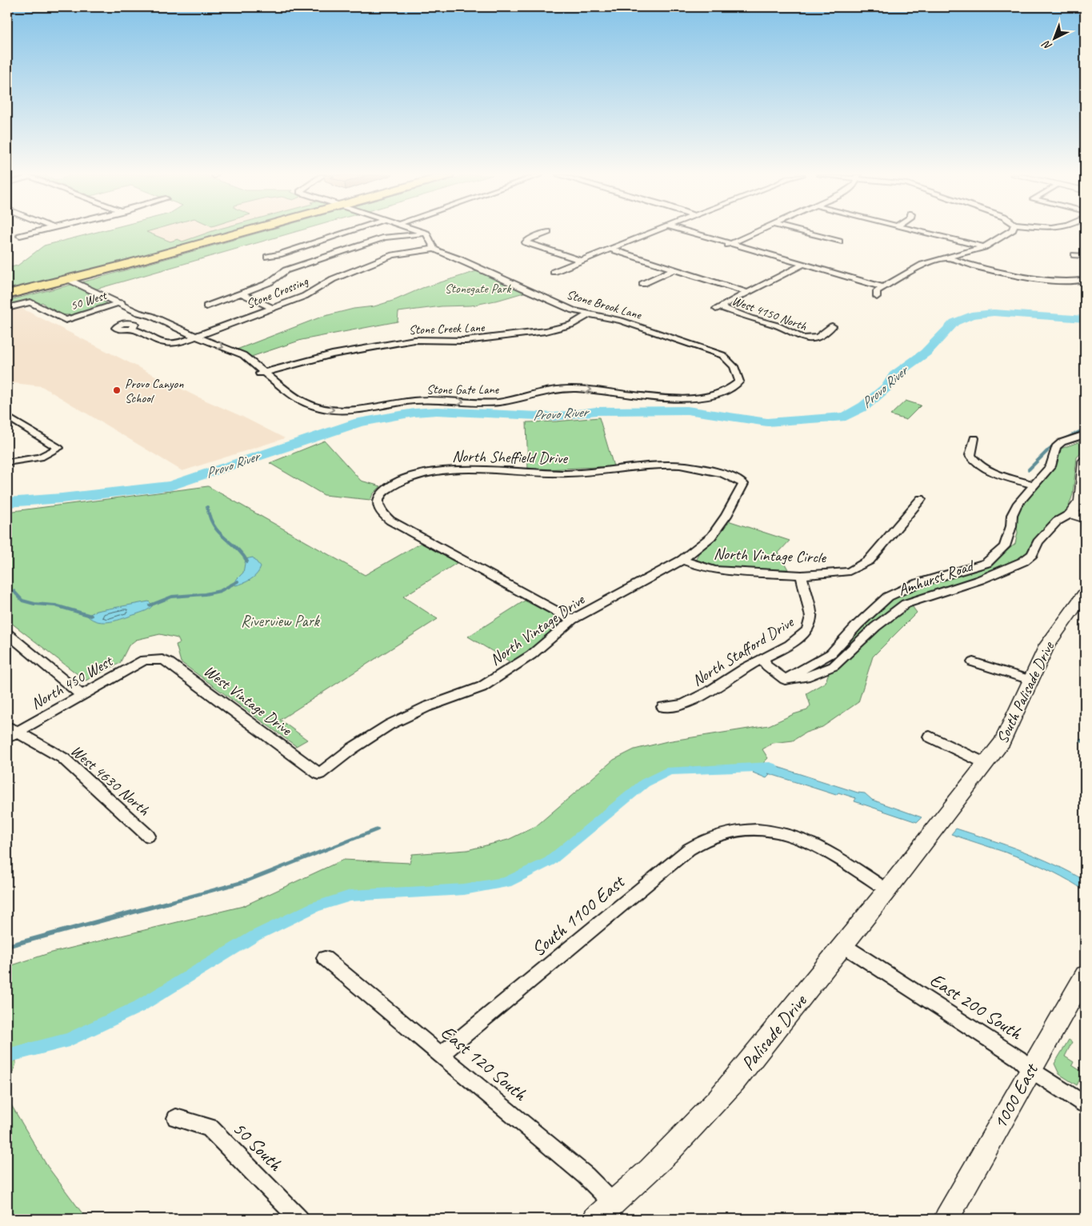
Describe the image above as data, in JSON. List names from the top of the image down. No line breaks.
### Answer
{"streets":{"street":["Stone Crossing","50 West","Stone Brook Lane","West 4150 North","Stone Creek Lane","Stone Gate Lane","North Sheffield Drive","North Vintage Circle","Amhurst Road","North Vintage Drive","North Stafford Drive","North 450 West","South Palisade Drive","West Vintage Drive","West 4630 North","South 1100 East","East 200 South","Palisade Drive","East 120 South","1000 East","50 South"]},"crossings":[["Stone Crossing","Stone Brook Lane"],["Stone Crossing","Stone Gate Lane"],["50 West","Stone Gate Lane"],["Stone Brook Lane","Stone Creek Lane"],["Stone Brook Lane","Stone Gate Lane"],["Stone Creek Lane","Stone Gate Lane"],["North Sheffield Drive","North Vintage Drive"],["North Vintage Circle","North Vintage Drive"],["North Vintage Circle","North Stafford Drive"],["North Vintage Drive","West Vintage Drive"],["North 450 West","West Vintage Drive"],["North 450 West","West 4630 North"],["South Palisade Drive","Palisade Drive"],["South 1100 East","Palisade Drive"],["South 1100 East","East 120 South"],["East 200 South","Palisade Drive"],["East 200 South","1000 East"],["Palisade Drive","East 120 South"]],"one_way":["Stone Gate Lane"],"water":["Provo River"],"parks":["Stonegate Park","Riverview Park"],"places":["Provo Canyon School"],"north":"bottom left"}
